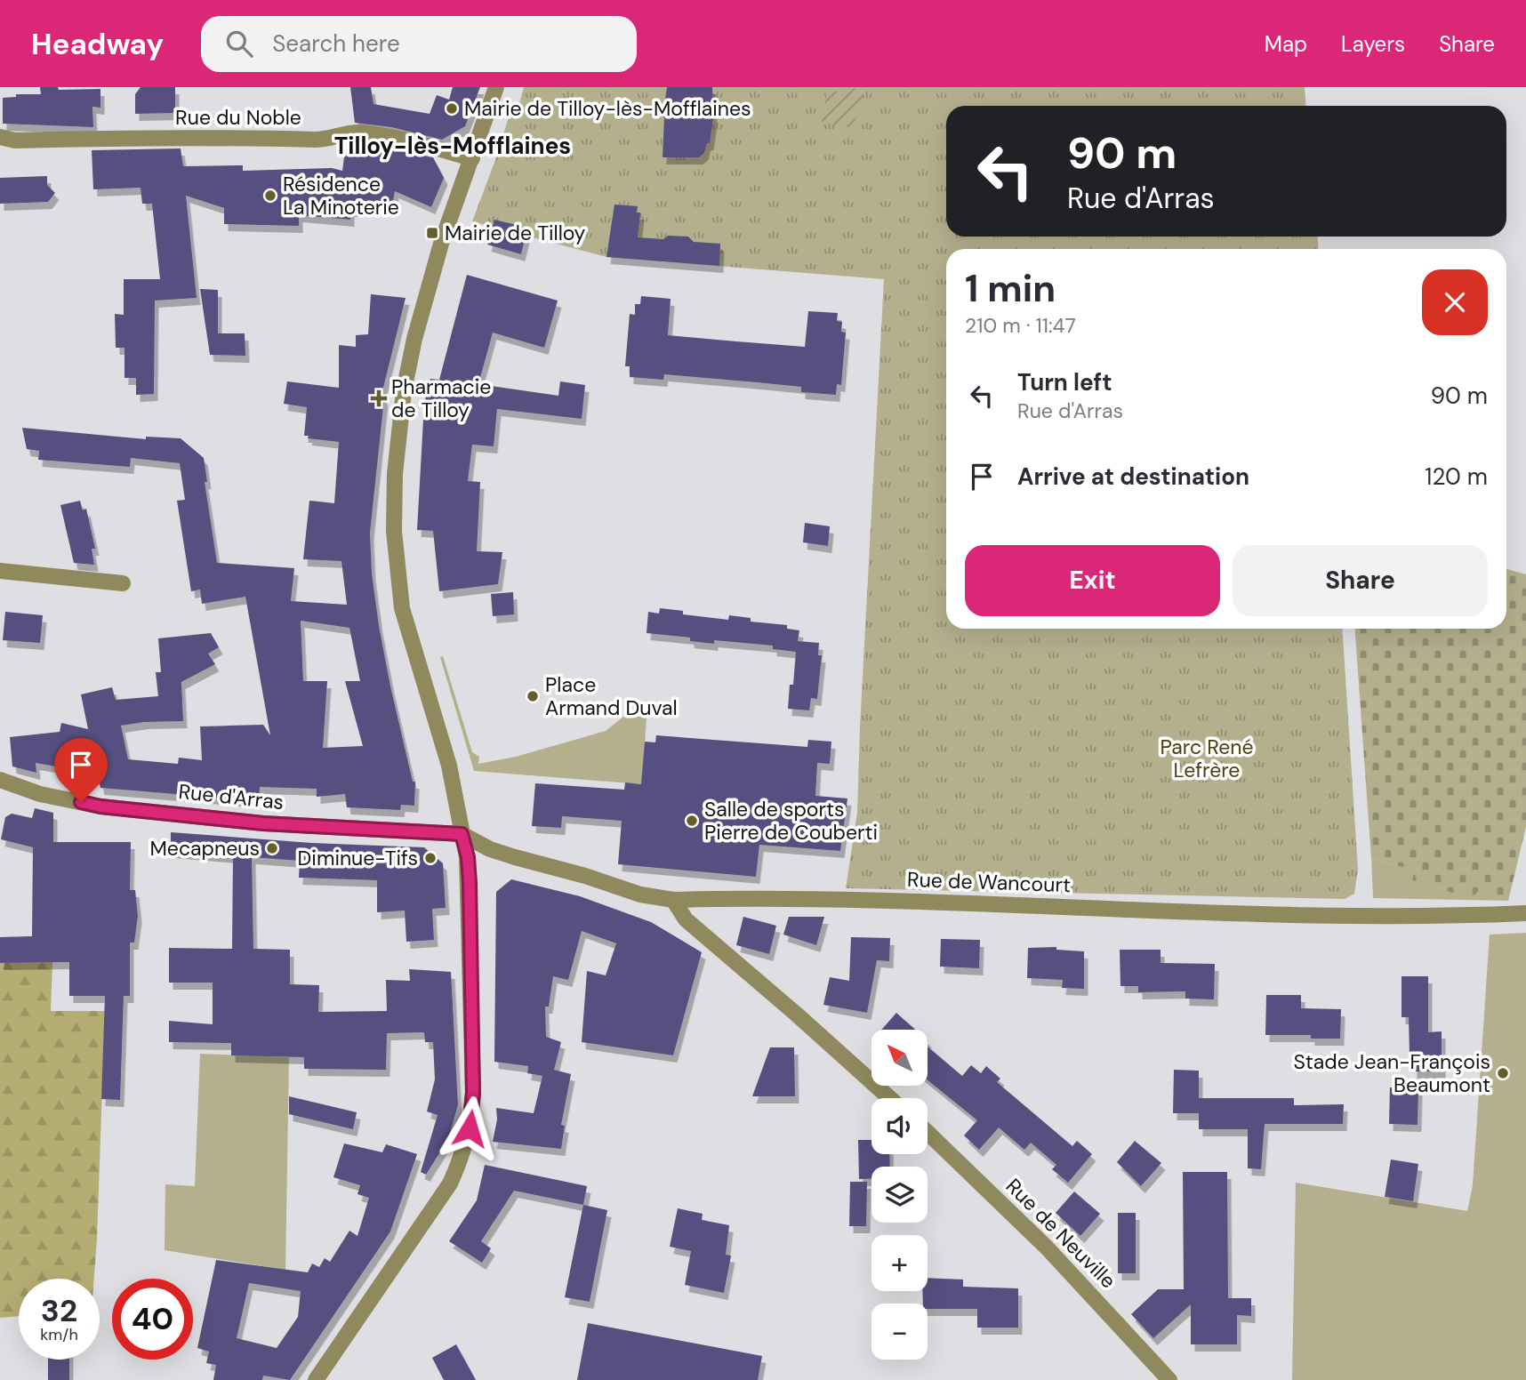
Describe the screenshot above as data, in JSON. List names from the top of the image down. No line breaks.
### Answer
{"streets":{"street":["Rue du Noble","Rue d'Arras","Rue de Wancourt","Rue de Neuville"]},"crossings":[["Rue d'Arras","Rue de Wancourt"]],"districts":["Tilloy-lès-Mofflaines"],"parks":["Parc René Lefrère"],"places":{"other":["Mairie de Tilloy-lès-Mofflaines","Résidence La Minoterie","Place Armand Duval","Salle de sports Pierre de Couberti","Mecapneus","Diminue-Tifs","Stade Jean-François Beaumont"],"transit":["Mairie de Tilloy"],"health":["Pharmacie de Tilloy"]},"north":"top left","page":{"header":"Headway","search":"Search here","nav":["Map","Layers","Share"],"turn":["90 m","Rue d'Arras"],"heading":["1 min","210 m · 11:47"],"list":[{"name":"Turn left","note":"Rue d'Arras","value":"90 m"},{"name":"Arrive at destination","value":"120 m"}],"buttons":["Exit","Share"],"map_buttons":["+","−"],"speed":"32 km/h","limit":"40"}}
